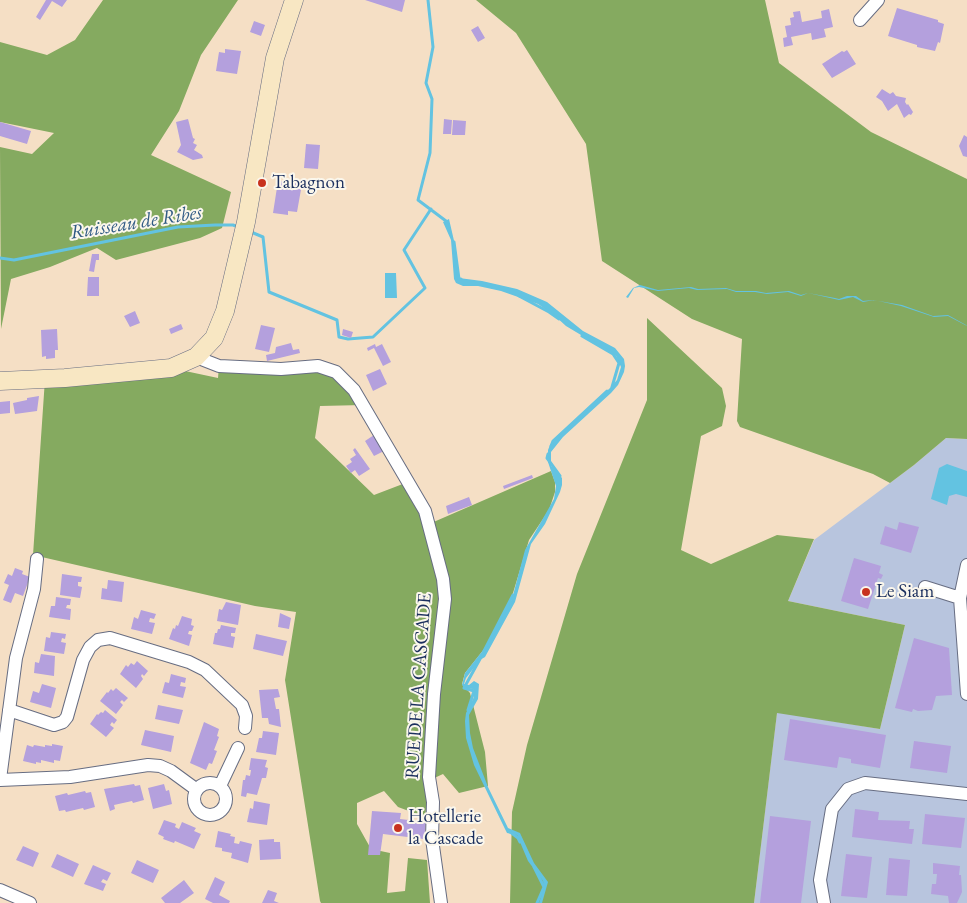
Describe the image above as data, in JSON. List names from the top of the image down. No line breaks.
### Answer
{"streets":{"street":["RUE DE LA CASCADE"]},"water":["Ruisseau de Ribes"],"places":["Tabagnon","Le Siam","Hotellerie la Cascade"]}
